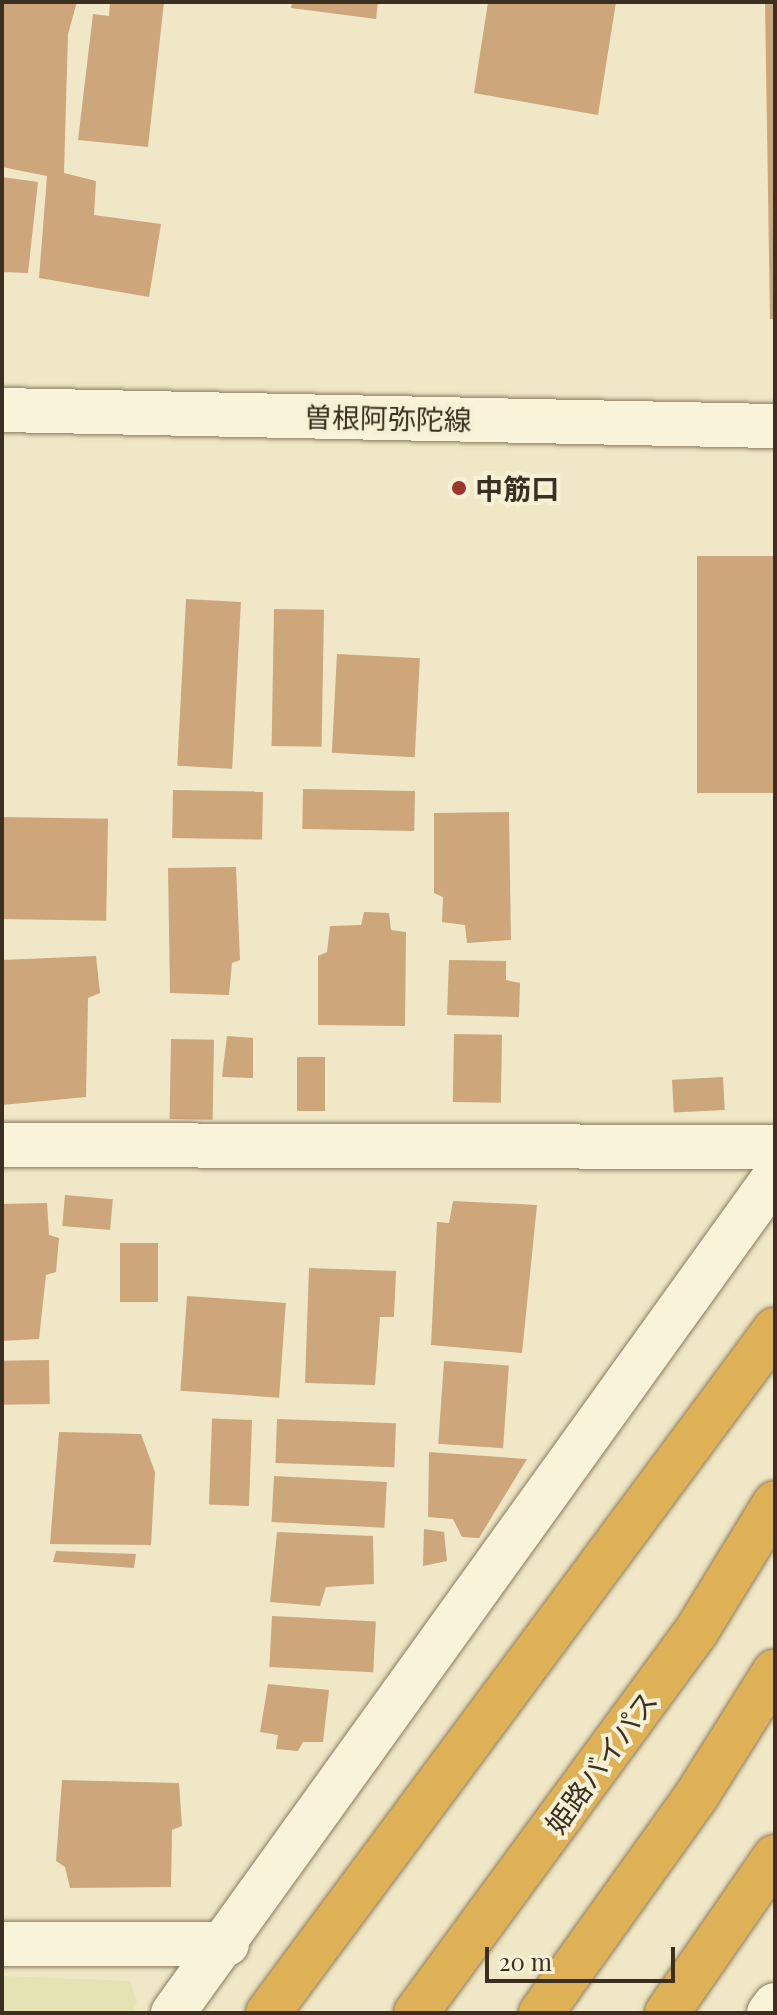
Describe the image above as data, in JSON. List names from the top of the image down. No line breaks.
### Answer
{"streets":{"highway":["姫路バイパス"],"street":["曽根阿弥陀線"]},"places":["中筋口"],"scale_bar":"20 m"}
